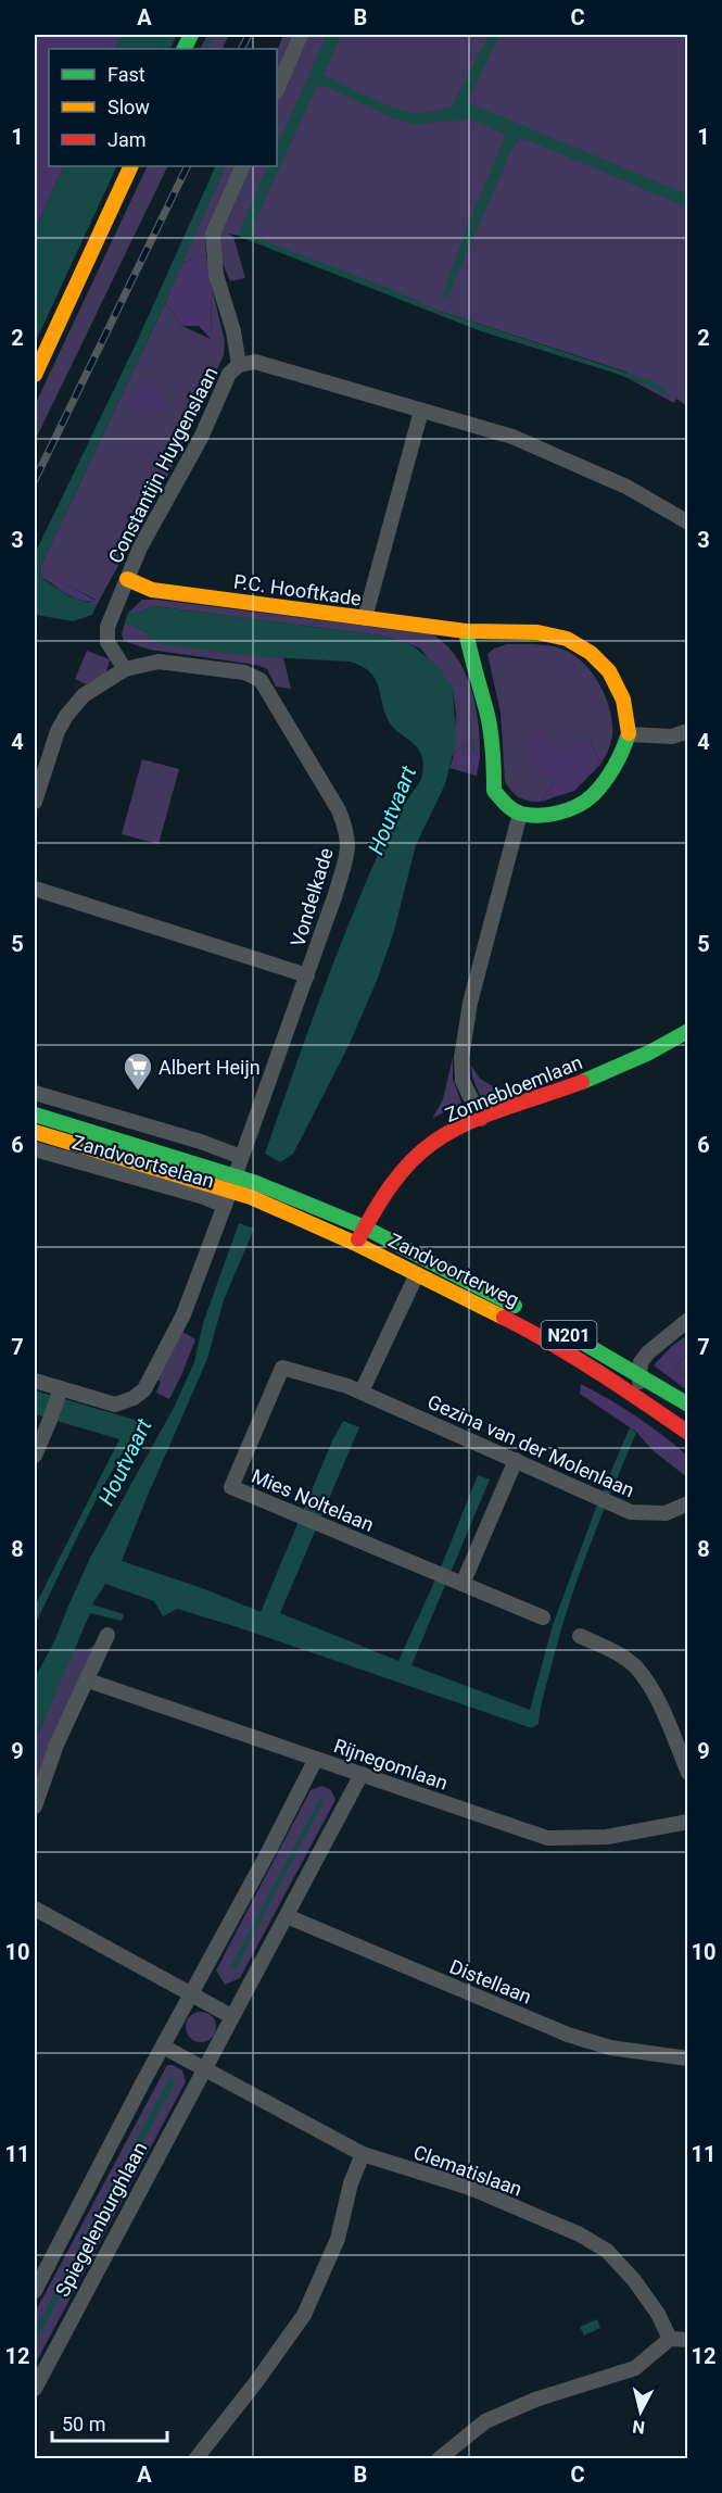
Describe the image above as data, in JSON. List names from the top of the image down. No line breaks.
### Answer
{"streets":{"street":["Constantijn Huygenslaan","P.C. Hooftkade","Vondelkade","Zonnebloemlaan","Zandvoortselaan","Zandvoorterweg","N201","Gezina van der Molenlaan","Mies Noltelaan","Rijnegomlaan","Distellaan","Clematislaan","Spiegelenburghlaan"]},"crossings":[["Constantijn Huygenslaan","P.C. Hooftkade"],["Constantijn Huygenslaan","Vondelkade"],["Vondelkade","Zandvoortselaan"],["Zonnebloemlaan","Zandvoorterweg"],["Zandvoortselaan","Zandvoorterweg"],["Gezina van der Molenlaan","Mies Noltelaan"],["Clematislaan","Spiegelenburghlaan"]],"water":["Houtvaart"],"places":{"supermarket":["Albert Heijn"]},"legend":["Fast","Slow","Jam"],"scale_bar":"50 m","north":"bottom","grid":{"columns":["A","B","C"],"rows":["1","2","3","4","5","6","7","8","9","10","11","12"]}}
